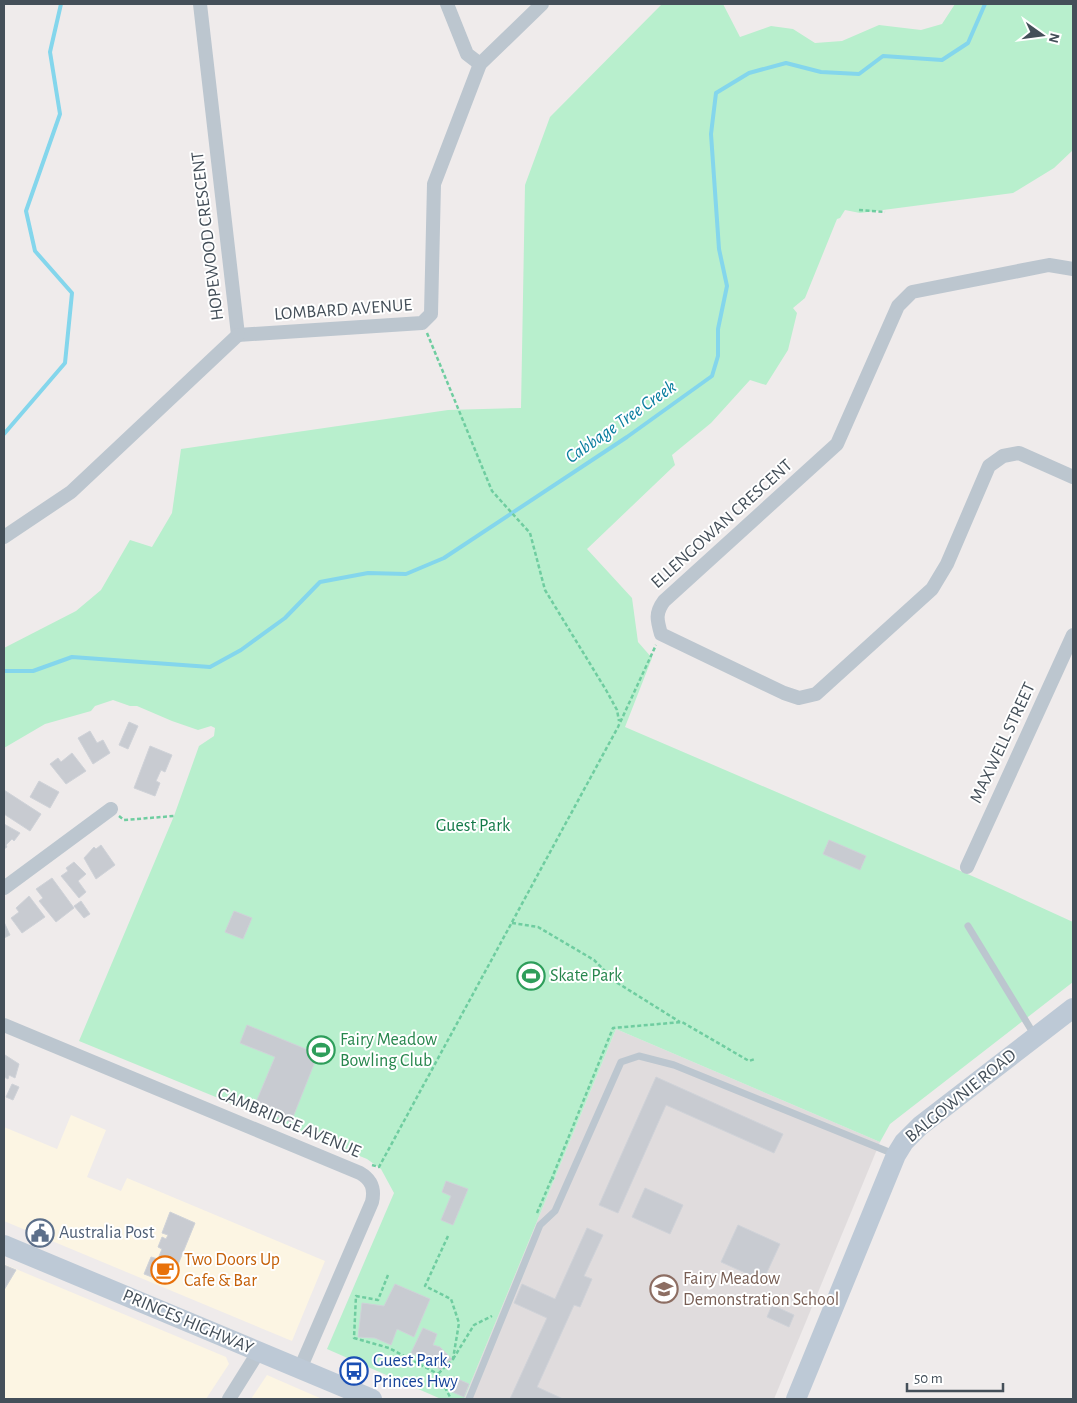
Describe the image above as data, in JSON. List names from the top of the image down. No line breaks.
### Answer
{"streets":{"main road":["BALGOWNIE ROAD","PRINCES HIGHWAY"],"street":["HOPEWOOD CRESCENT","LOMBARD AVENUE","ELLENGOWAN CRESCENT","MAXWELL STREET","CAMBRIDGE AVENUE"]},"crossings":[["HOPEWOOD CRESCENT","LOMBARD AVENUE"],["CAMBRIDGE AVENUE","PRINCES HIGHWAY"]],"water":["Cabbage Tree Creek"],"parks":["Guest Park"],"places":{"sports":["Skate Park","Fairy Meadow Bowling Club"],"public building":["Australia Post"],"cafe":["Two Doors Up Cafe & Bar"],"school or university":["Fairy Meadow Demonstration School"],"bus stop":["Guest Park, Princes Hwy"]},"scale_bar":"50 m","north":"right"}
